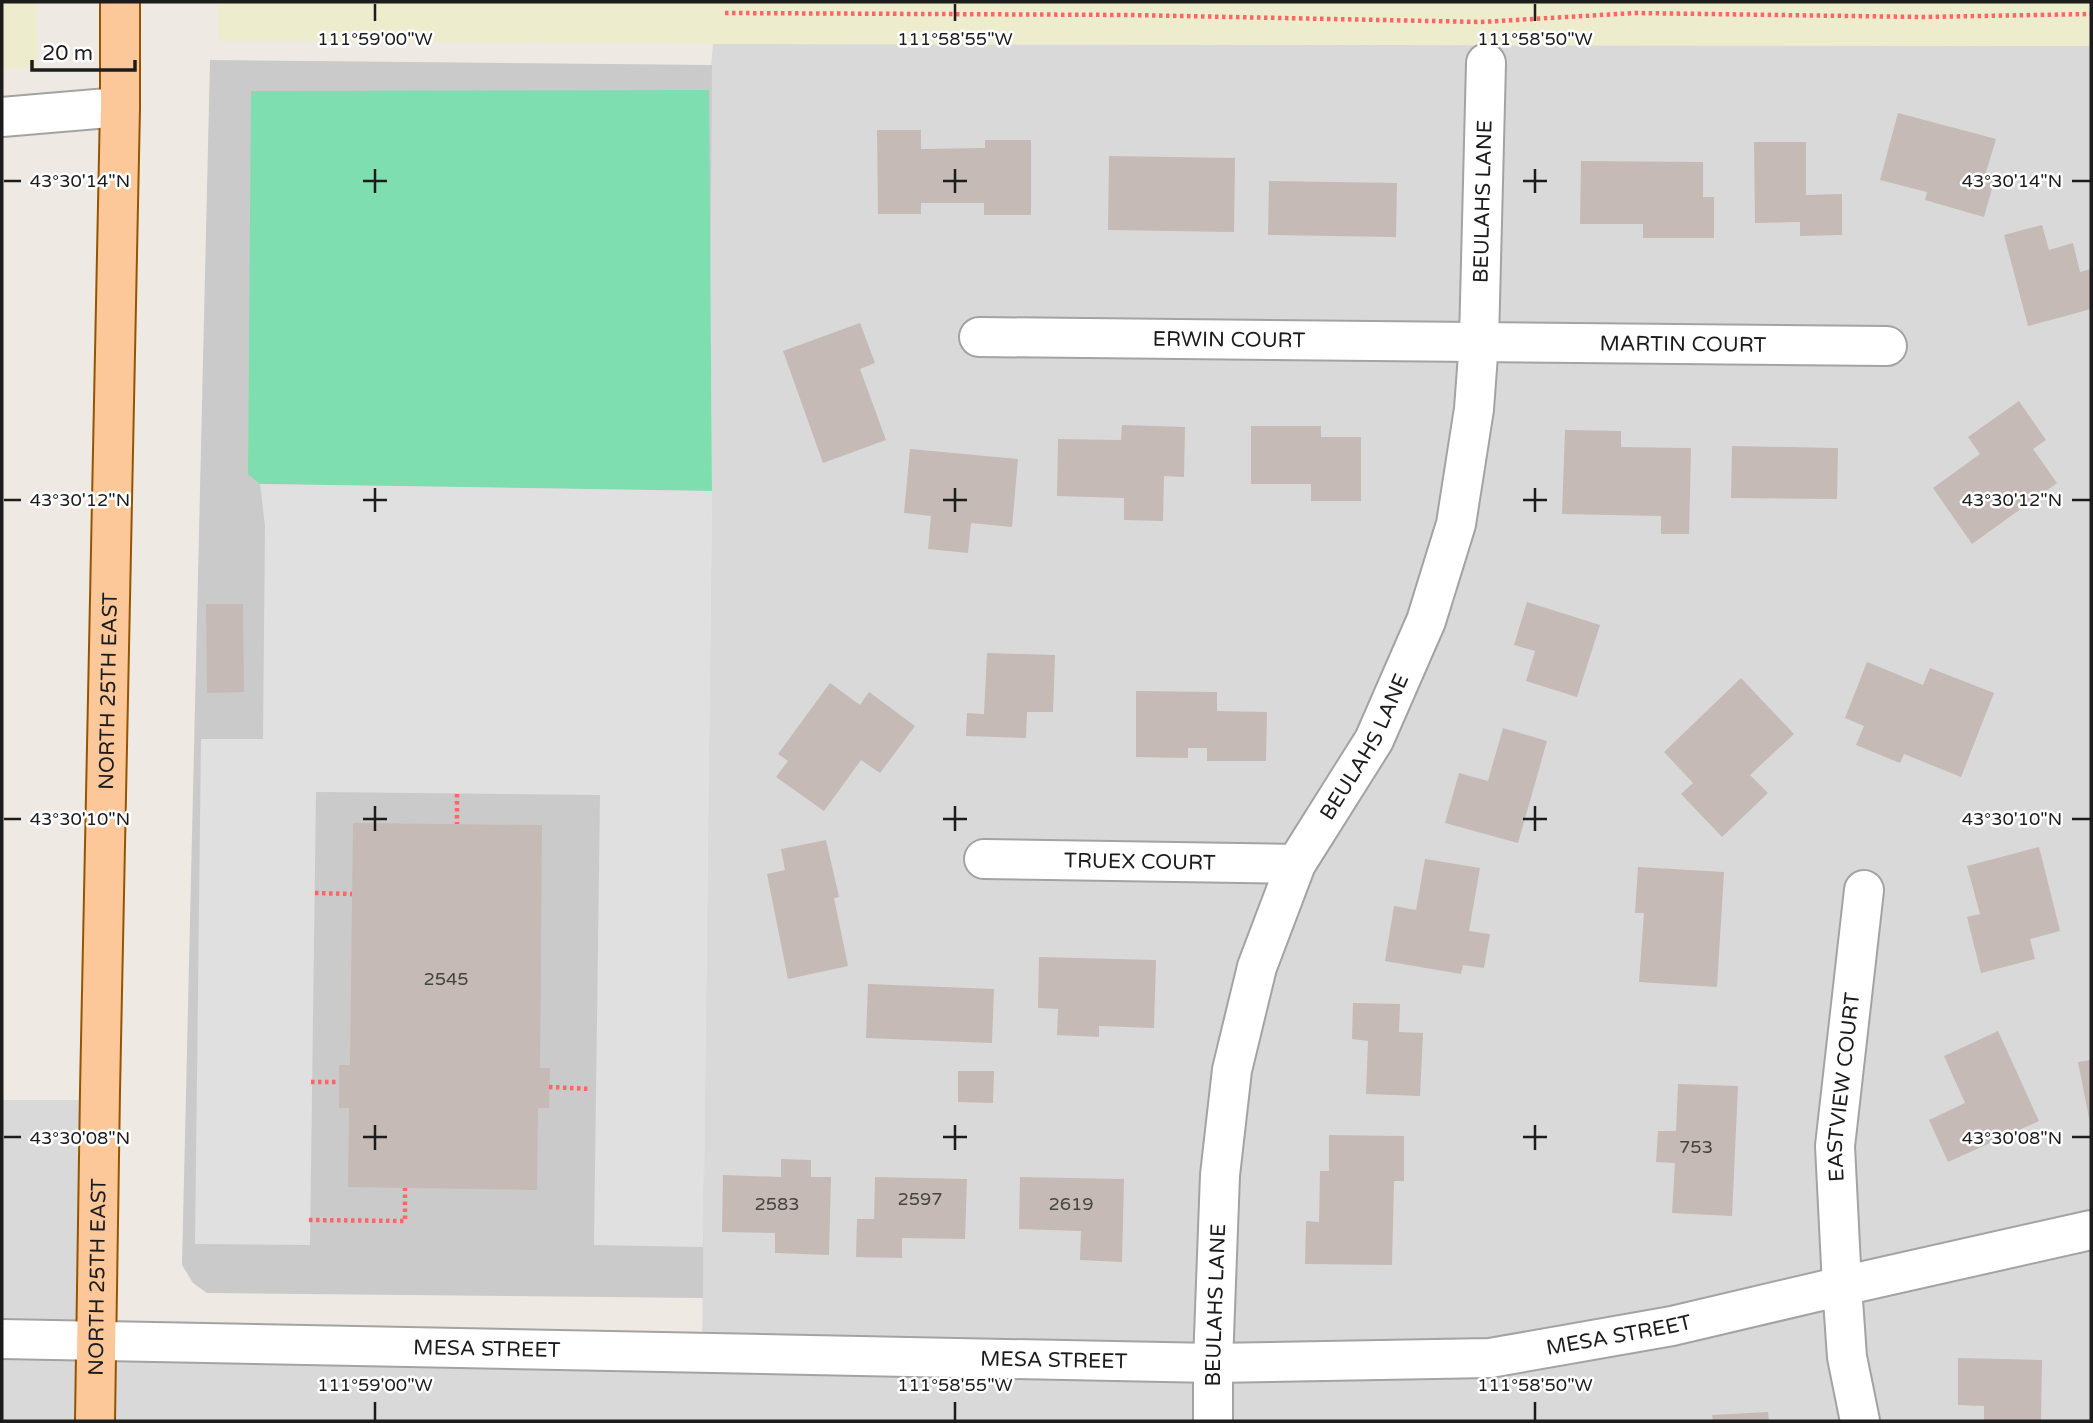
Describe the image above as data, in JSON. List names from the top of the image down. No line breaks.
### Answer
{"streets":{"main road":["NORTH 25TH EAST"],"street":["BEULAHS LANE","ERWIN COURT","MARTIN COURT","TRUEX COURT","EASTVIEW COURT","MESA STREET"]},"crossings":[["BEULAHS LANE","ERWIN COURT"],["BEULAHS LANE","MARTIN COURT"],["BEULAHS LANE","TRUEX COURT"],["BEULAHS LANE","MESA STREET"],["ERWIN COURT","MARTIN COURT"],["NORTH 25TH EAST","MESA STREET"],["EASTVIEW COURT","MESA STREET"]],"house_numbers":["2545","753","2597","2583","2619"],"scale_bar":"20 m","coordinates":["111°59'00\"W","111°58'55\"W","111°58'50\"W","43°30'14\"N","43°30'12\"N","43°30'10\"N","43°30'08\"N"]}
